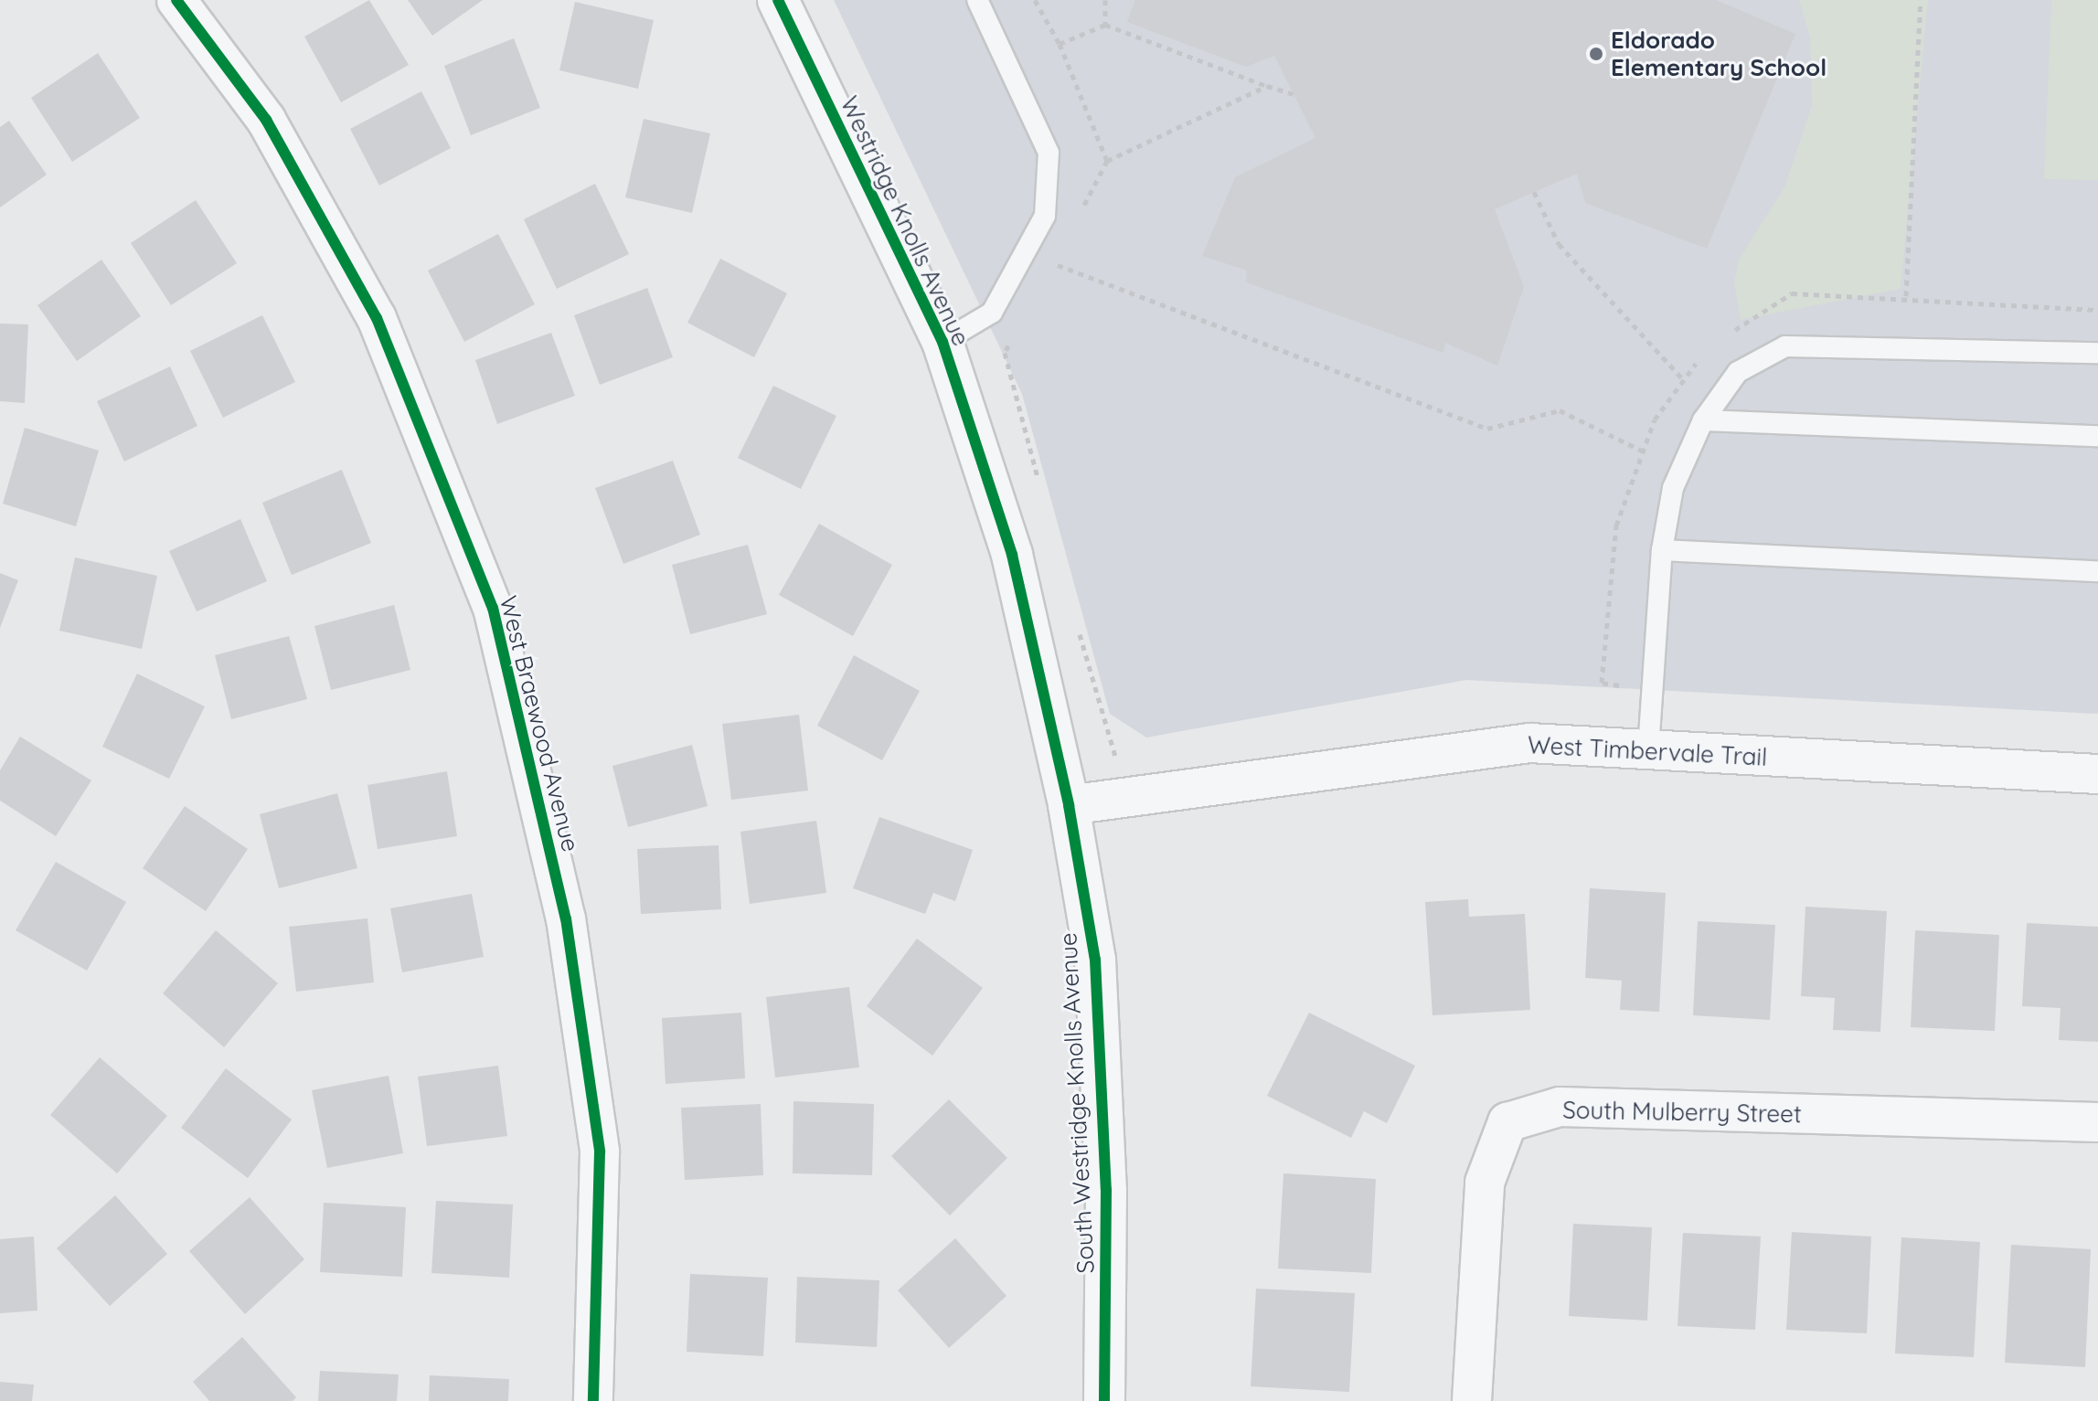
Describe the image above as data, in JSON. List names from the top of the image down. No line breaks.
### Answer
{"streets":{"street":["Westridge Knolls Avenue","West Braewood Avenue","West Timbervale Trail","South Westridge Knolls Avenue","South Mulberry Street"]},"crossings":[["Westridge Knolls Avenue","West Timbervale Trail"],["Westridge Knolls Avenue","South Westridge Knolls Avenue"],["West Timbervale Trail","South Westridge Knolls Avenue"]],"places":["Eldorado Elementary School"]}
